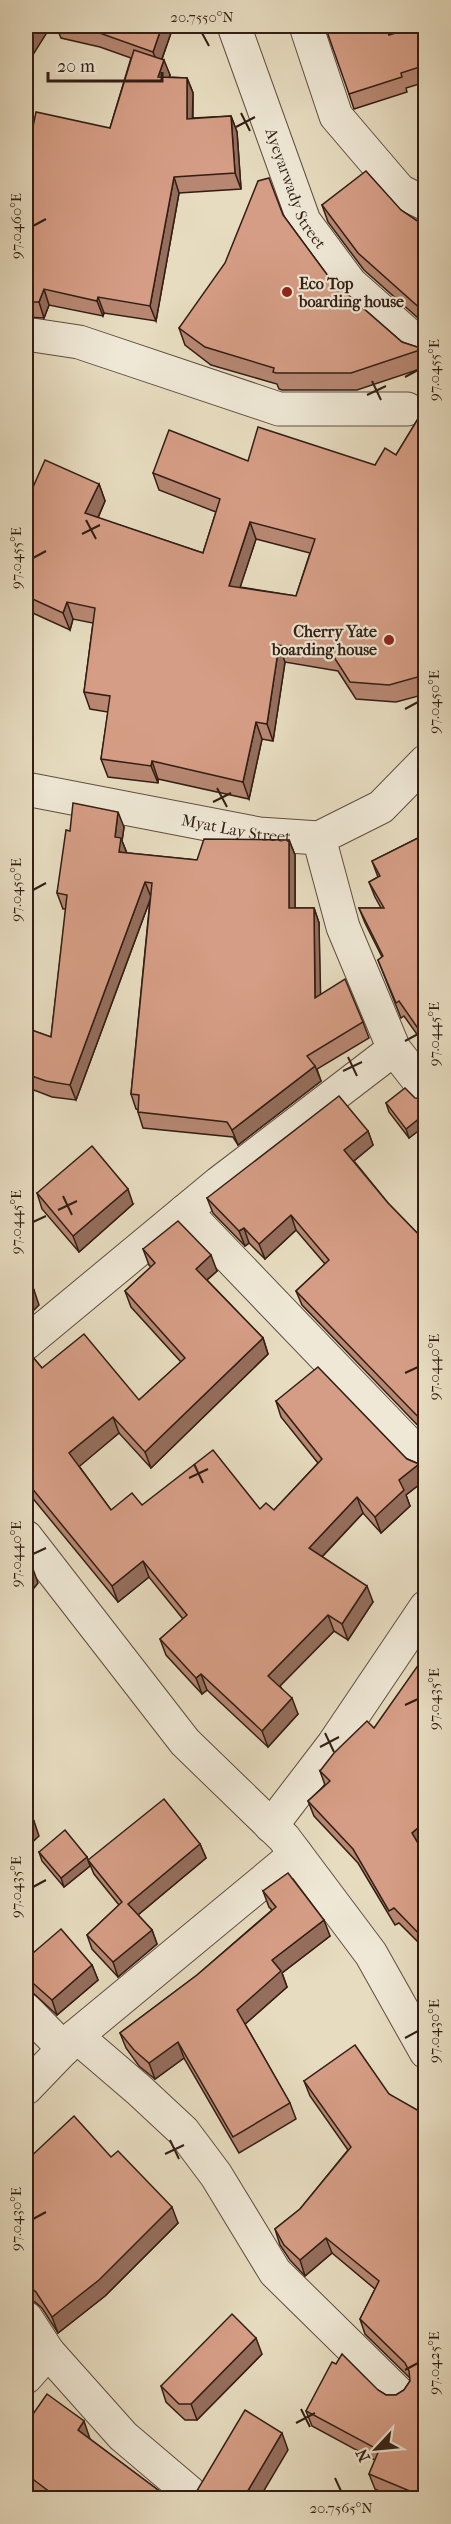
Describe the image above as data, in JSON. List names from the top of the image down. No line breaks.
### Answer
{"streets":{"street":["Ayeyarwady Street","Myat Lay Street"]},"places":["Eco Top boarding house","Cherry Yate boarding house"],"scale_bar":"20 m","north":"bottom left","coordinates":["20.7550°N","97.0460°E","97.0455°E","97.0450°E","97.0445°E","97.0440°E","97.0435°E","97.0430°E","97.0425°E","20.7565°N"]}
